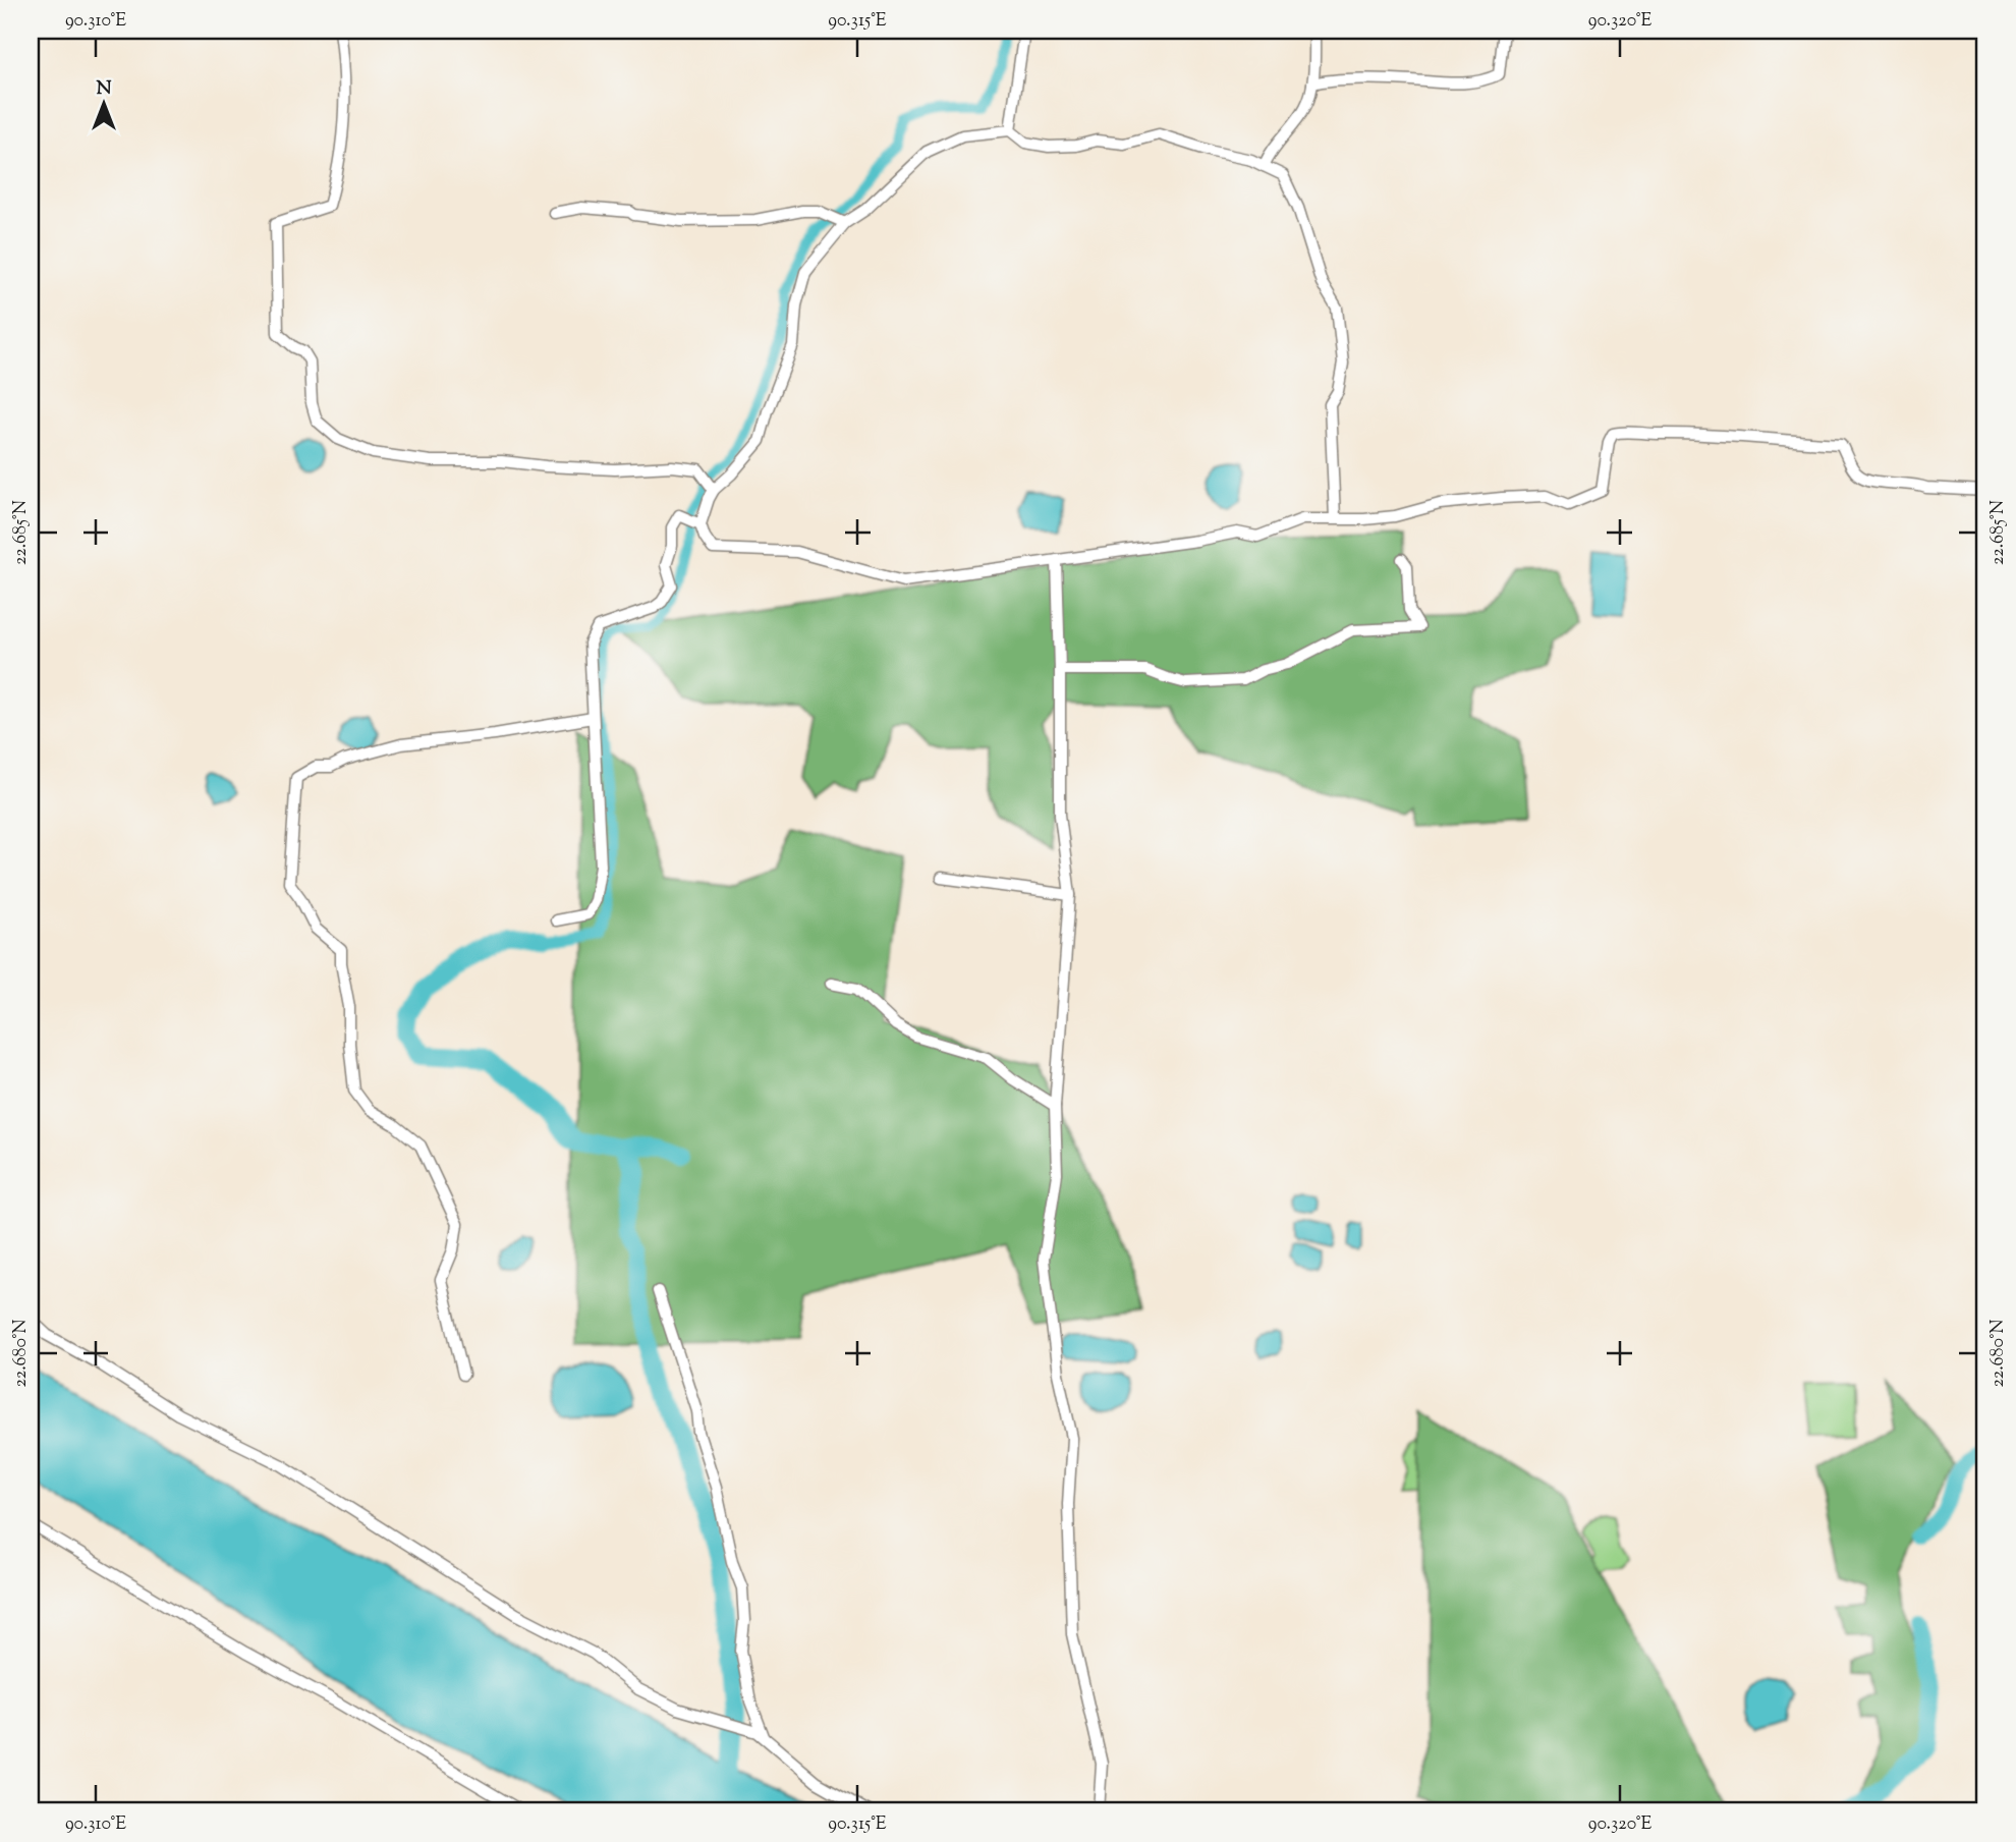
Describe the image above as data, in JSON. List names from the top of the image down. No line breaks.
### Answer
{"north":"top","coordinates":["90.310°E","90.315°E","90.320°E","22.685°N","22.680°N"]}
